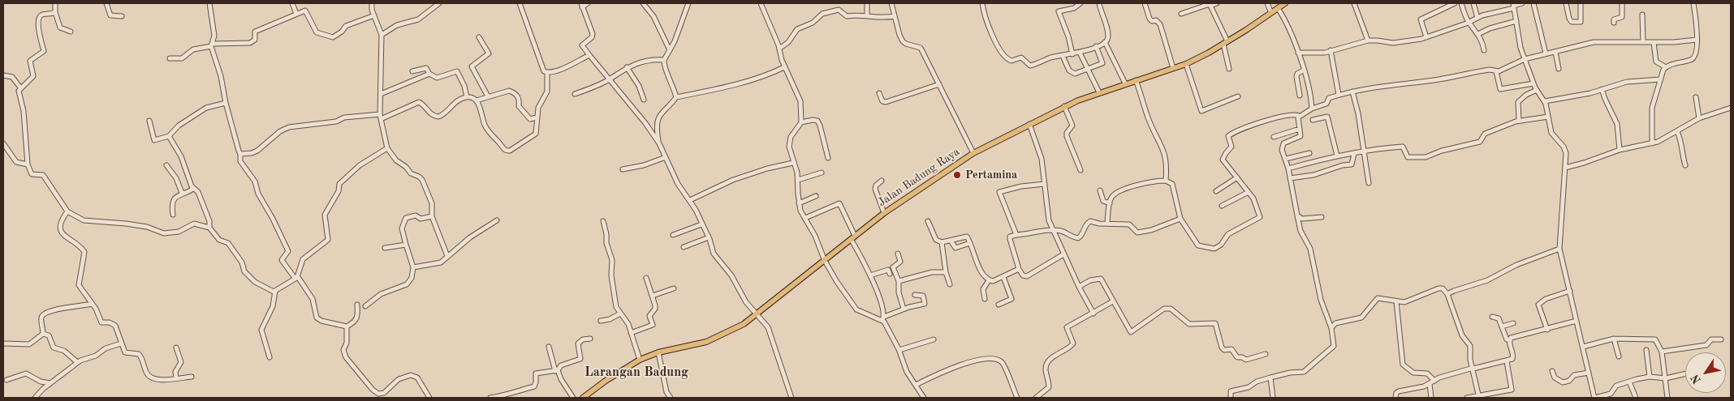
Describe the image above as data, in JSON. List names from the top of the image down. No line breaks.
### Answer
{"streets":{"main road":["Jalan Badung Raya"]},"districts":["Larangan Badung"],"places":["Pertamina"],"north":"bottom left"}
